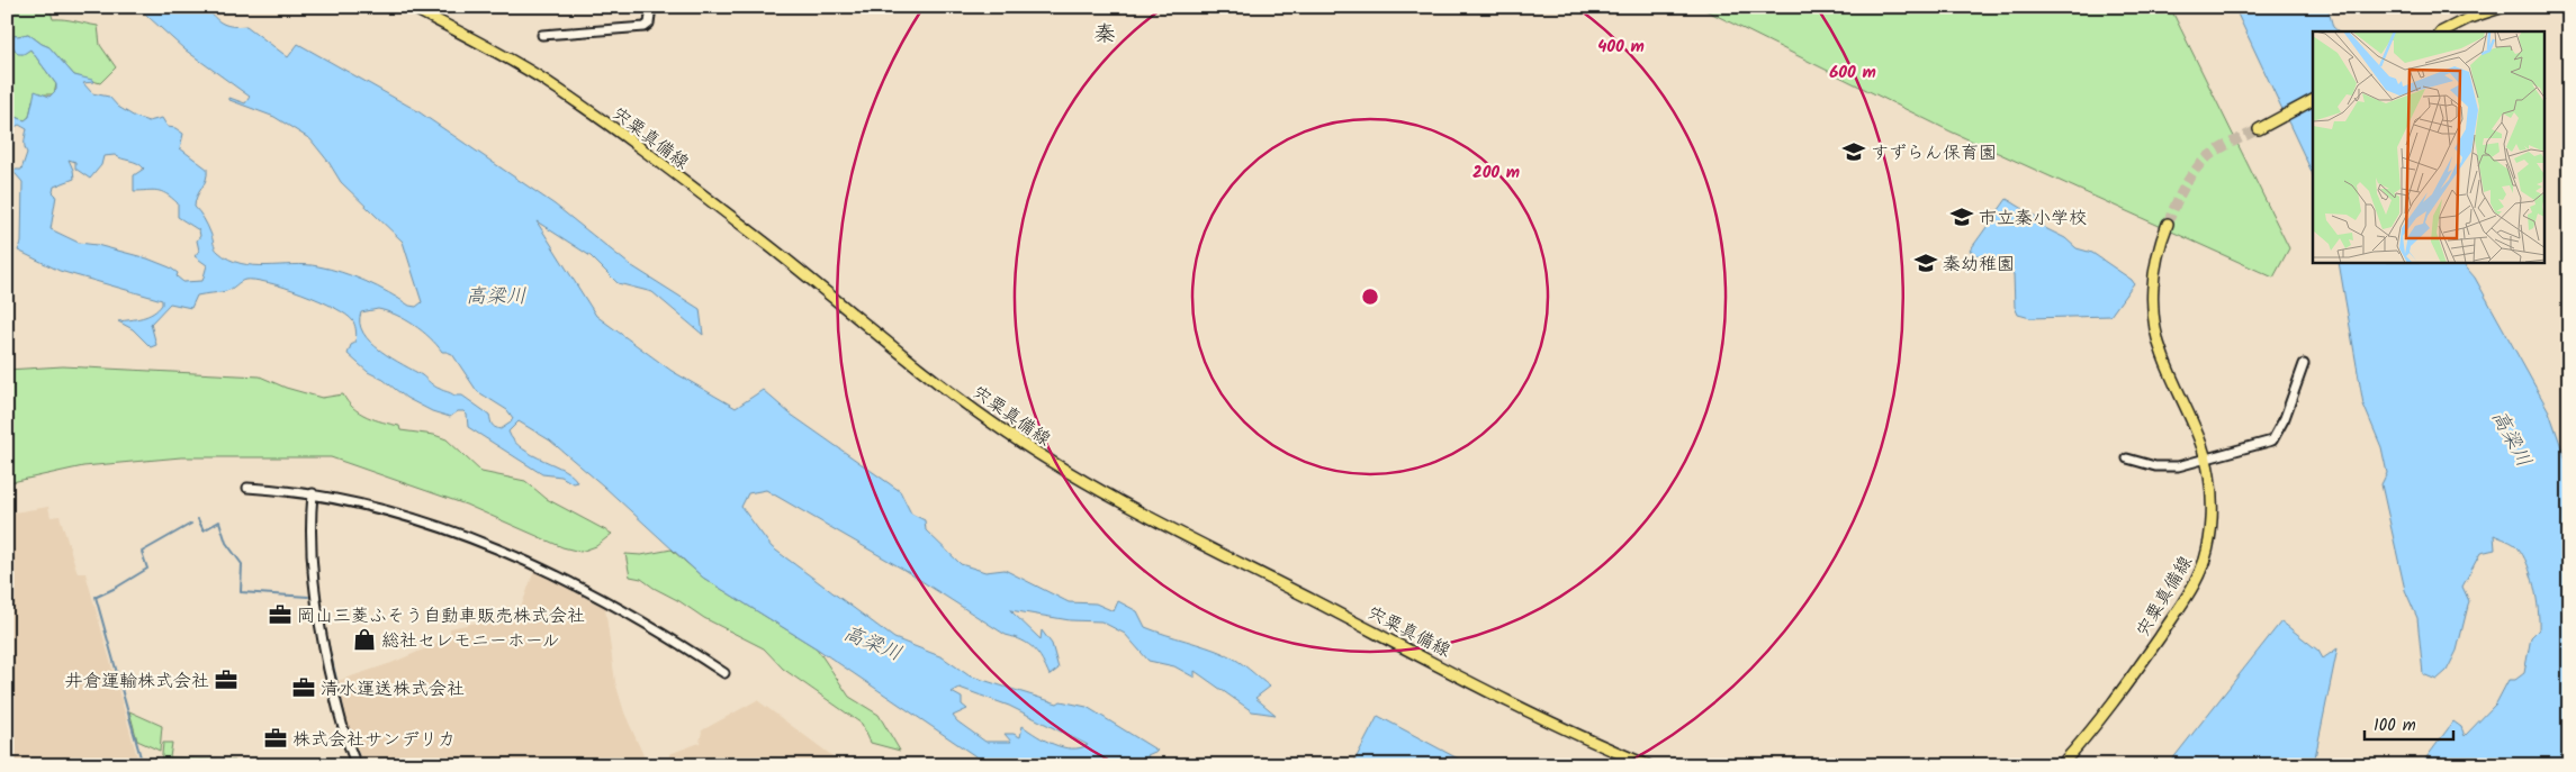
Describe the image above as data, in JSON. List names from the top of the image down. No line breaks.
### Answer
{"streets":{"main road":["宍粟真備線"]},"districts":["秦"],"water":["高梁川"],"places":{"school or university":["すずらん保育園","市立秦小学校","秦幼稚園"],"office":["岡山三菱ふそう自動車販売株式会社","井倉運輸株式会社","清水運送株式会社","株式会社サンデリカ"],"shop":["総社セレモニーホール"]},"scale_bar":"100 m","rings":["400 m","600 m","200 m"]}
